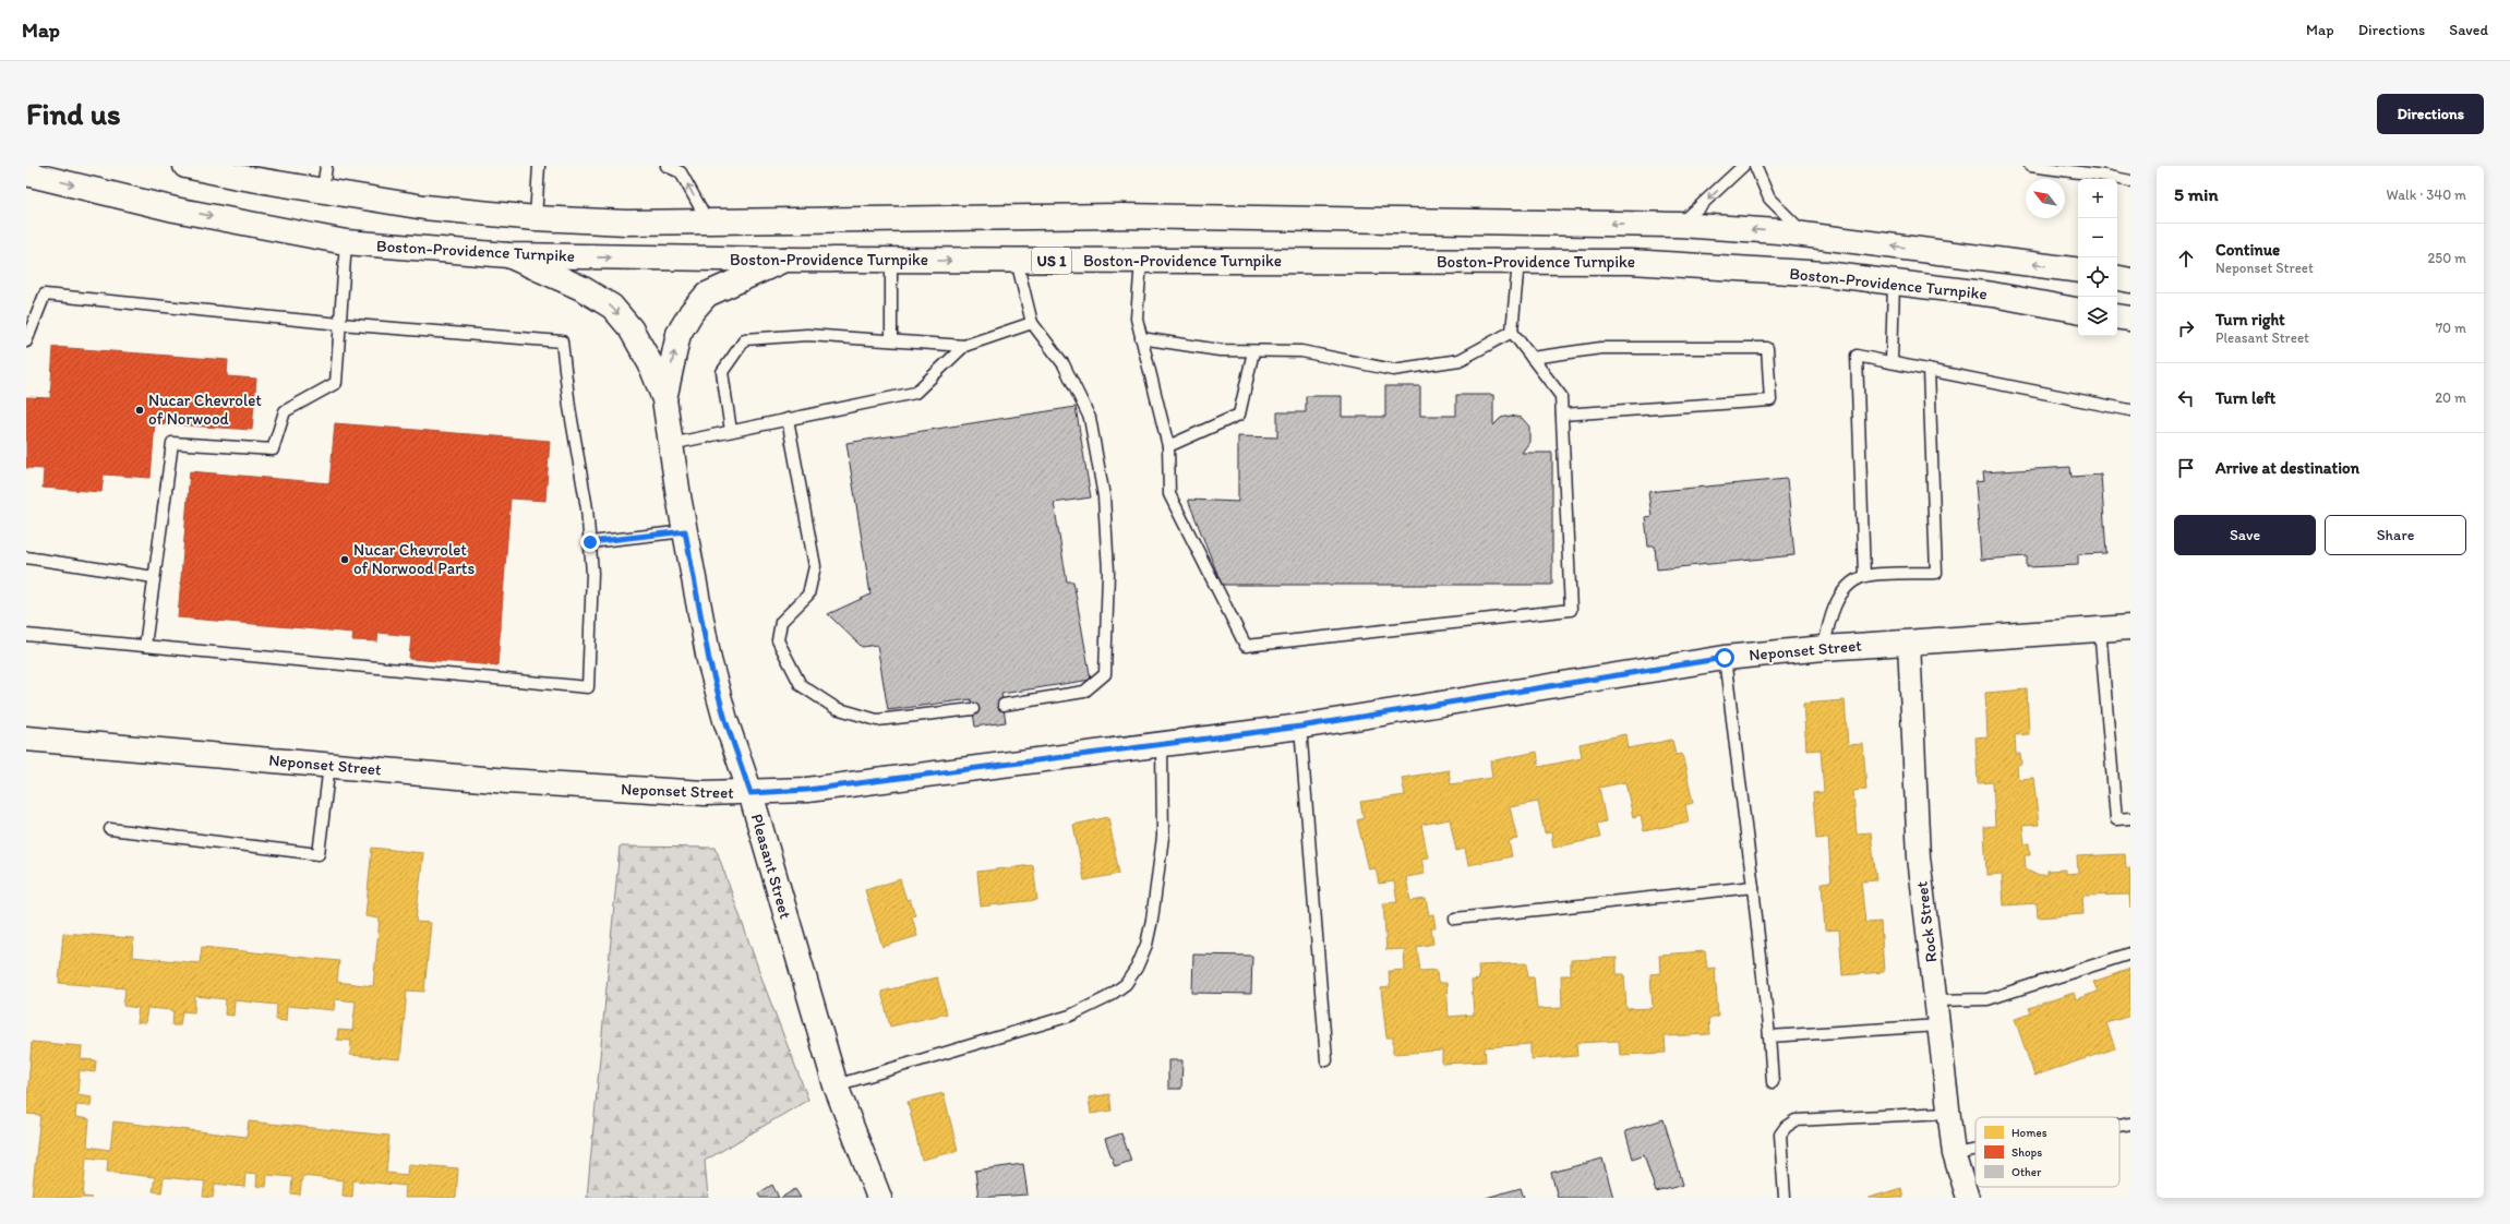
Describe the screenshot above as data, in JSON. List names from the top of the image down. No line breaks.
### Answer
{"streets":{"main road":["Boston-Providence Turnpike","US 1","Neponset Street","Pleasant Street"],"street":["Rock Street"]},"crossings":[["Boston-Providence Turnpike","Pleasant Street"],["Neponset Street","Pleasant Street"],["Neponset Street","Rock Street"]],"places":["Nucar Chevrolet of Norwood","Nucar Chevrolet of Norwood Parts"],"legend":["Homes","Shops","Other"],"north":"top left","page":{"header":"Map","nav":["Map","Directions","Saved"],"buttons":["Directions",["Save","Share"]],"title":"Find us","heading":["5 min","Walk · 340 m"],"map_buttons":["+","−"],"list":[["Continue","Neponset Street","250 m"],["Turn right","Pleasant Street","70 m"],["Turn left","20 m"],"Arrive at destination"]}}
